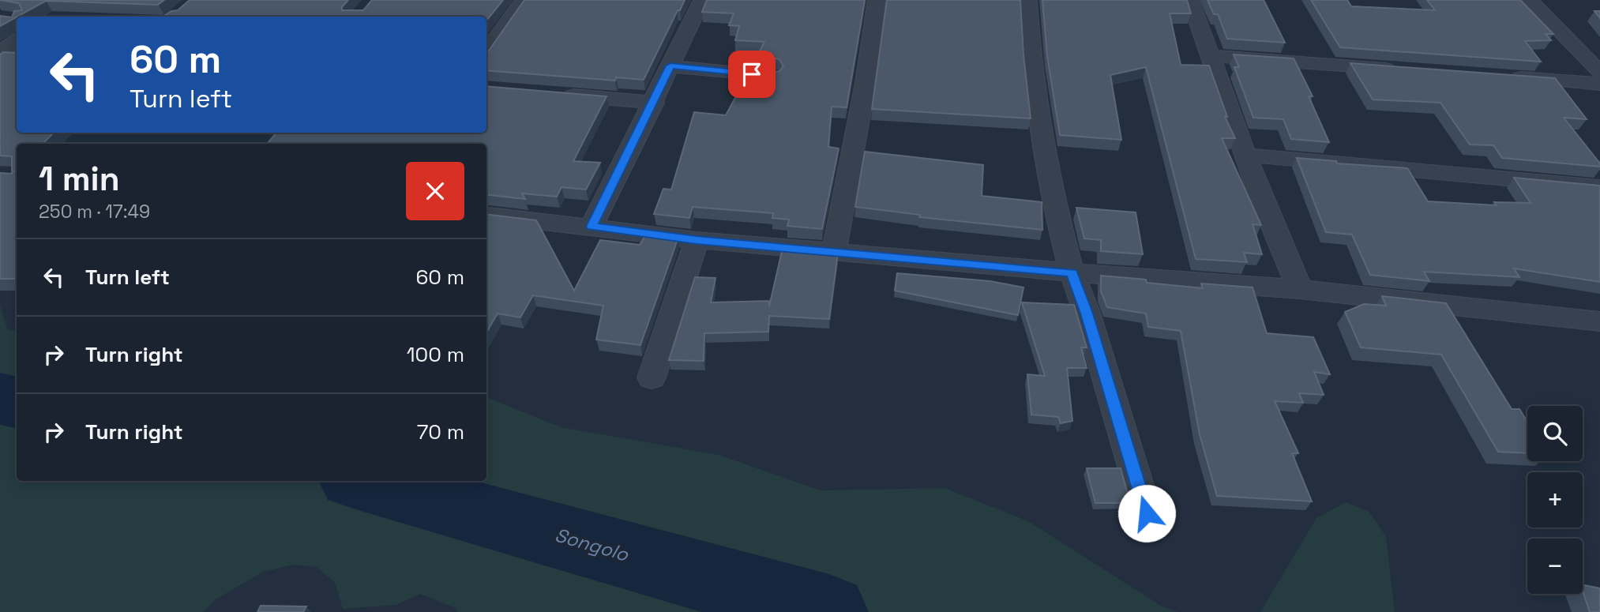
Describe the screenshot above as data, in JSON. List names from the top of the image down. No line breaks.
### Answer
{"water":["Songolo"],"page":{"turn":["60 m","Turn left"],"heading":["1 min","250 m · 17:49"],"list":[{"name":"Turn left","value":"60 m"},{"name":"Turn right","value":"100 m"},{"name":"Turn right","value":"70 m"}],"map_buttons":["+","−"]}}
